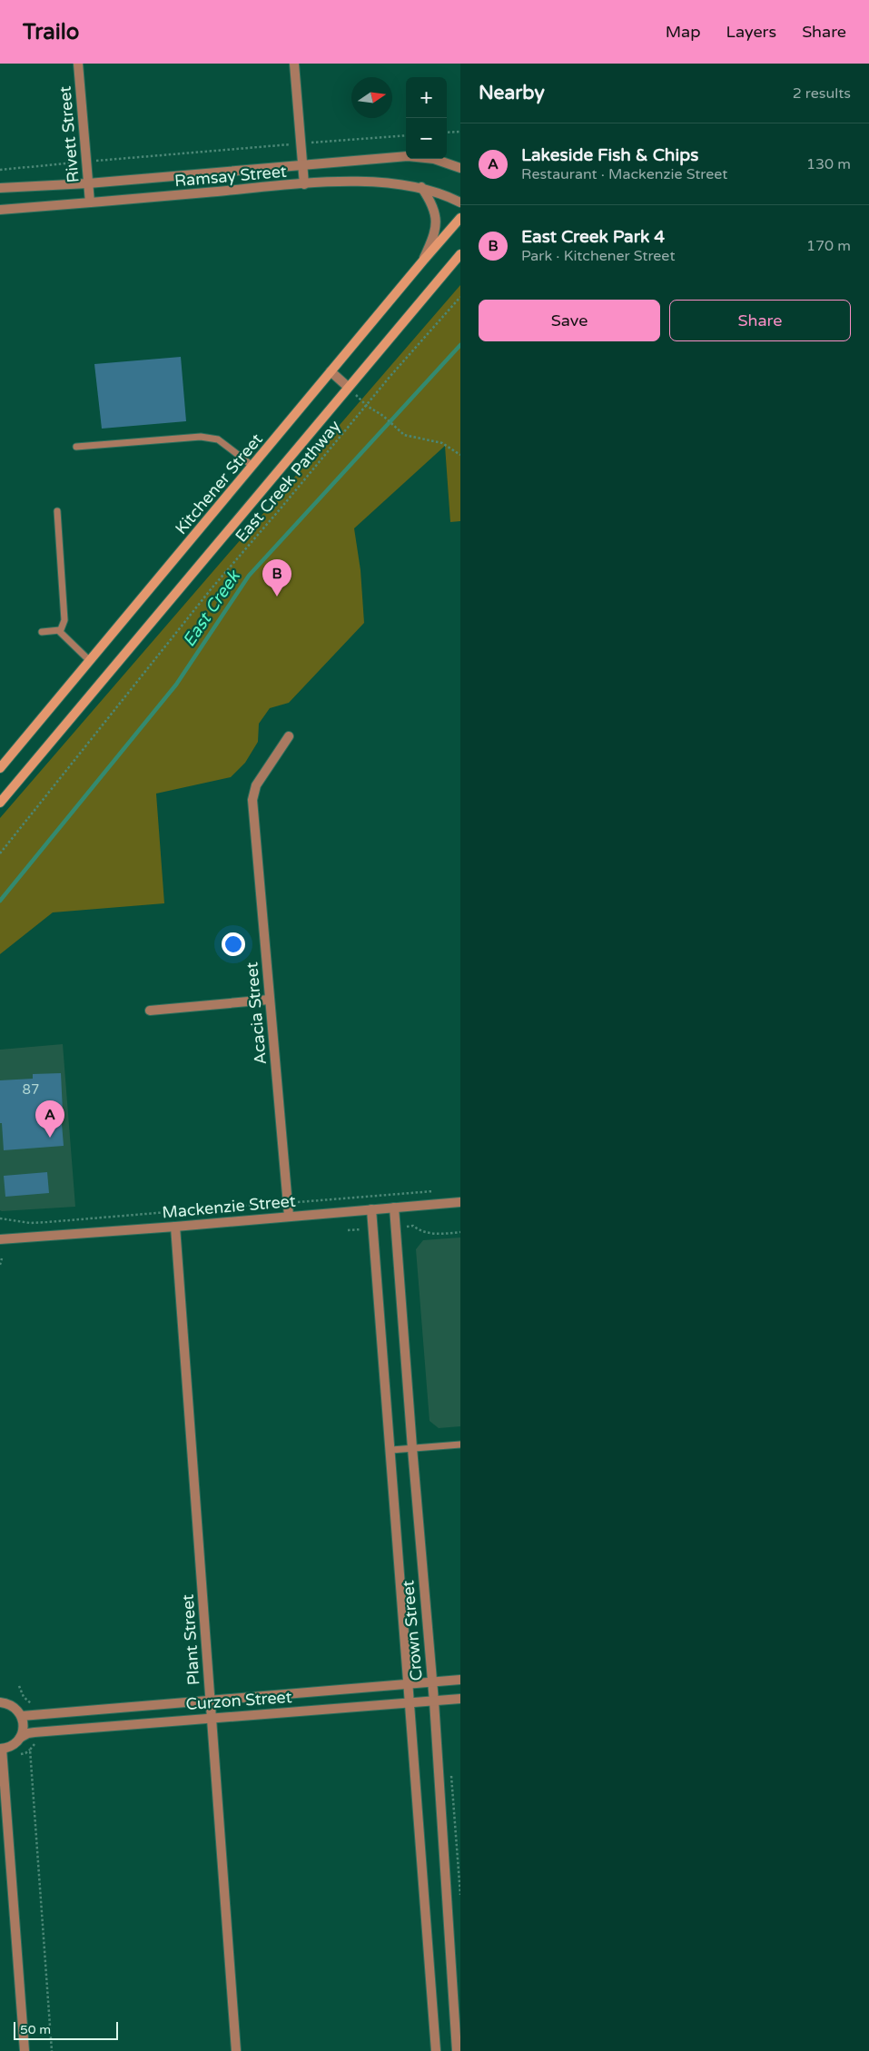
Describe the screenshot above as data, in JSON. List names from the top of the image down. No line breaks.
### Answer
{"streets":{"main road":["Kitchener Street"],"street":["Rivett Street","Ramsay Street","Acacia Street","Mackenzie Street","Crown Street","Plant Street","Curzon Street"],"path":["East Creek Pathway"]},"crossings":[["Rivett Street","Ramsay Street"],["Acacia Street","Mackenzie Street"],["Mackenzie Street","Crown Street"],["Mackenzie Street","Plant Street"],["Crown Street","Curzon Street"],["Plant Street","Curzon Street"]],"water":["East Creek"],"house_numbers":["87"],"scale_bar":"50 m","north":"right","page":{"header":"Trailo","nav":["Map","Layers","Share"],"heading":["Nearby","2 results"],"map_buttons":["+","−"],"list":[{"mark":"A","name":"Lakeside Fish & Chips","note":"Restaurant · Mackenzie Street","value":"130 m"},{"mark":"B","name":"East Creek Park 4","note":"Park · Kitchener Street","value":"170 m"}],"buttons":["Save","Share"],"pins":["B","A"],"scale":"50 m"}}
